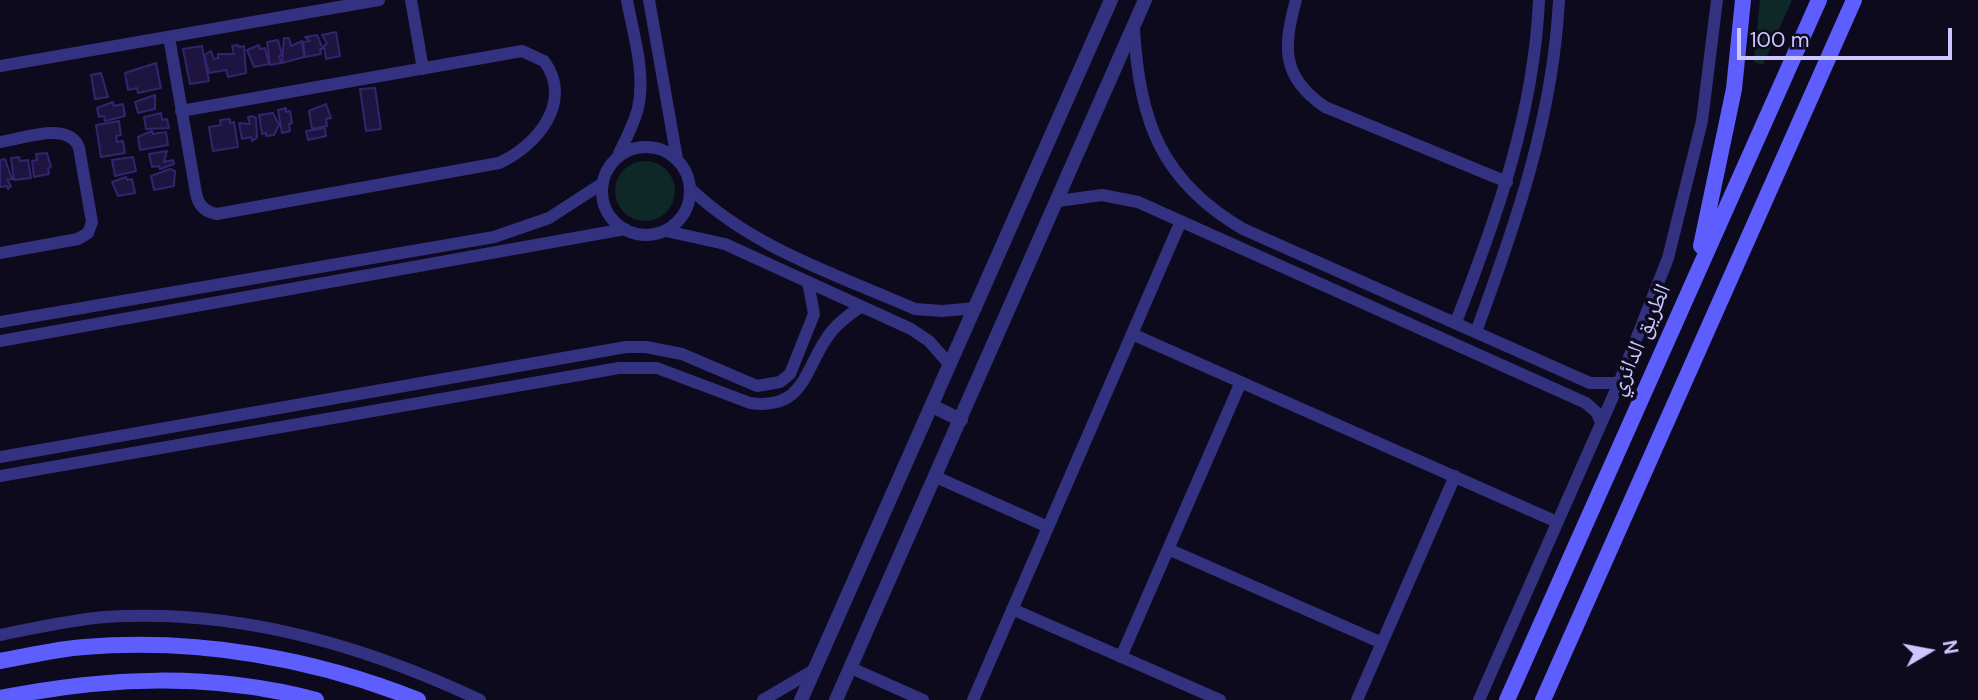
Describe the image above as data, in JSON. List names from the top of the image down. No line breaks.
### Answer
{"streets":{"main road":["الطريق الدائري"]},"scale_bar":"100 m","north":"right"}
